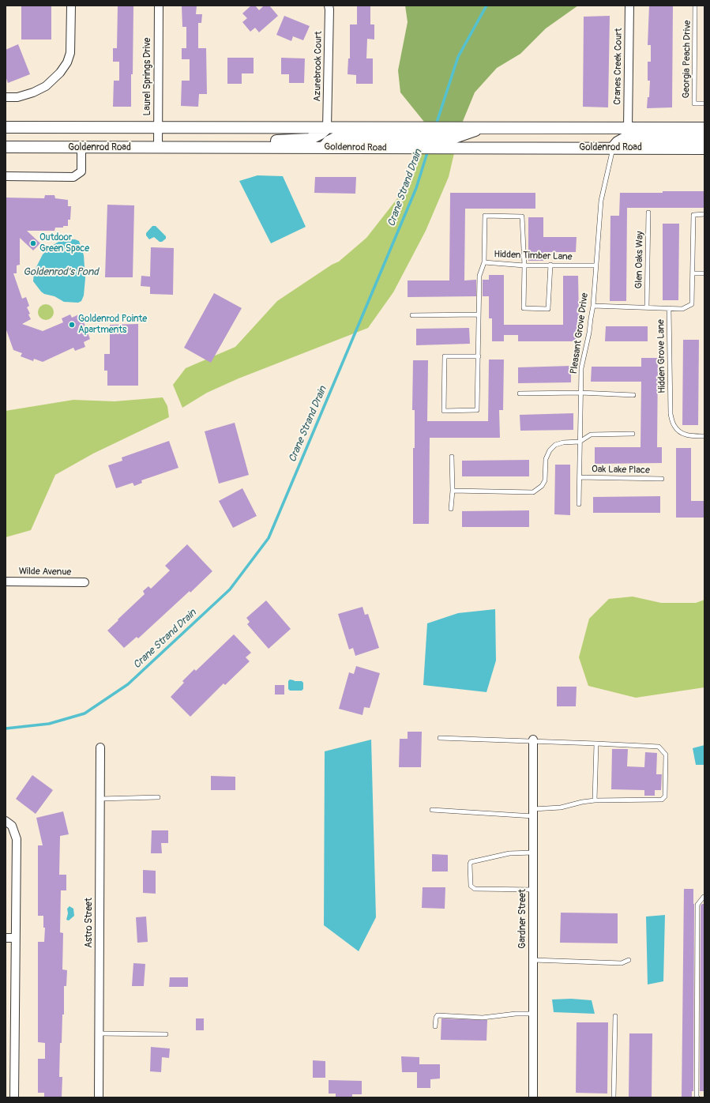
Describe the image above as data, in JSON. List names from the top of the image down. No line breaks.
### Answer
{"streets":{"main road":["Goldenrod Road"],"street":["Azurebrook Court","Cranes Creek Court","Laurel Springs Drive","Wilde Avenue","Gardner Street","Astro Street"],"lane":["Georgia Peach Drive","Hidden Timber Lane","Glen Oaks Way","Pleasant Grove Drive","Hidden Grove Lane","Oak Lake Place"]},"crossings":[["Azurebrook Court","Goldenrod Road"],["Cranes Creek Court","Goldenrod Road"],["Laurel Springs Drive","Goldenrod Road"],["Goldenrod Road","Pleasant Grove Drive"],["Hidden Timber Lane","Pleasant Grove Drive"],["Glen Oaks Way","Hidden Grove Lane"],["Pleasant Grove Drive","Hidden Grove Lane"],["Pleasant Grove Drive","Oak Lake Place"]],"water":["Crane Strand Drain","Goldenrod's Pond"],"places":["Outdoor Green Space","Goldenrod Pointe Apartments"]}
